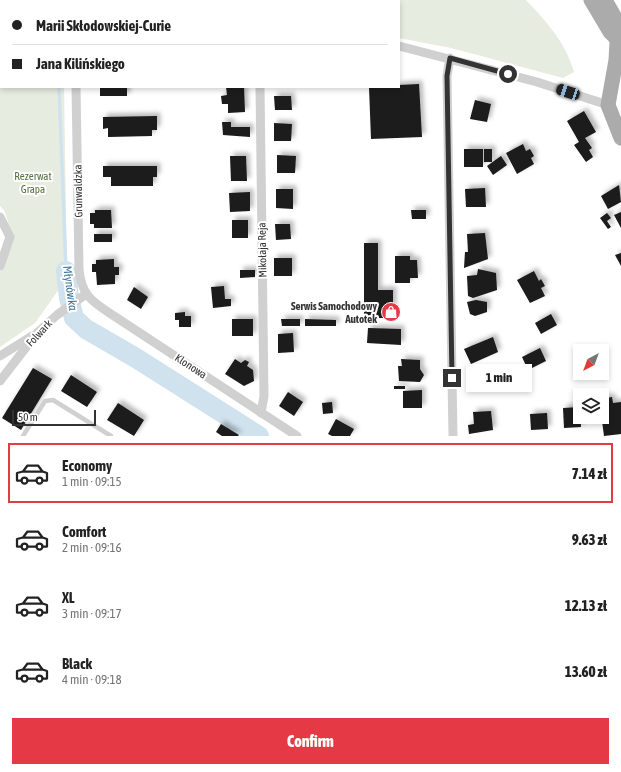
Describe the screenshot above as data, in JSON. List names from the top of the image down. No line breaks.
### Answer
{"streets":{"street":["Grunwaldzka","Mikołaja Reja","Folwark","Klonowa"]},"crossings":[["Grunwaldzka","Folwark"],["Grunwaldzka","Klonowa"],["Mikołaja Reja","Klonowa"],["Folwark","Klonowa"]],"water":["Młynówka"],"parks":["Rezerwat Grapa"],"places":{"shop":["Serwis Samochodowy Autotek"]},"scale_bar":"50 m","north":"bottom left","page":{"banner":["Marii Skłodowskiej-Curie","Jana Kilińskiego"],"bubble":"1 min","scale":"50 m","list":[{"name":"Economy","note":"1 min · 09:15","value":"7.14 zł"},{"name":"Comfort","note":"2 min · 09:16","value":"9.63 zł"},{"name":"XL","note":"3 min · 09:17","value":"12.13 zł"},{"name":"Black","note":"4 min · 09:18","value":"13.60 zł"}],"buttons":"Confirm"}}
